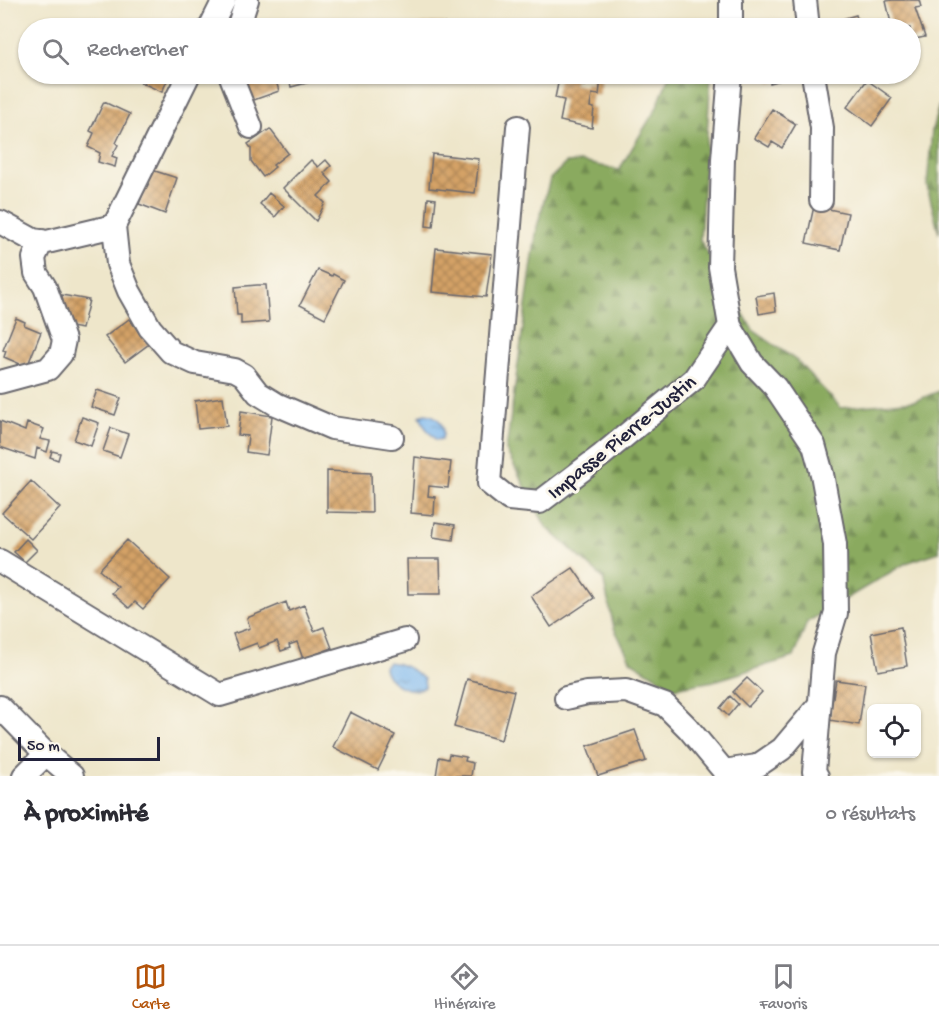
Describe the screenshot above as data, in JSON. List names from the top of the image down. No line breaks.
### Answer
{"streets":{"street":["Impasse Pierre-Justin"]},"scale_bar":"50 m","page":{"search":"Rechercher","scale":"50 m","heading":["À proximité","0 résultats"],"nav":["Carte","Itinéraire","Favoris"]}}
